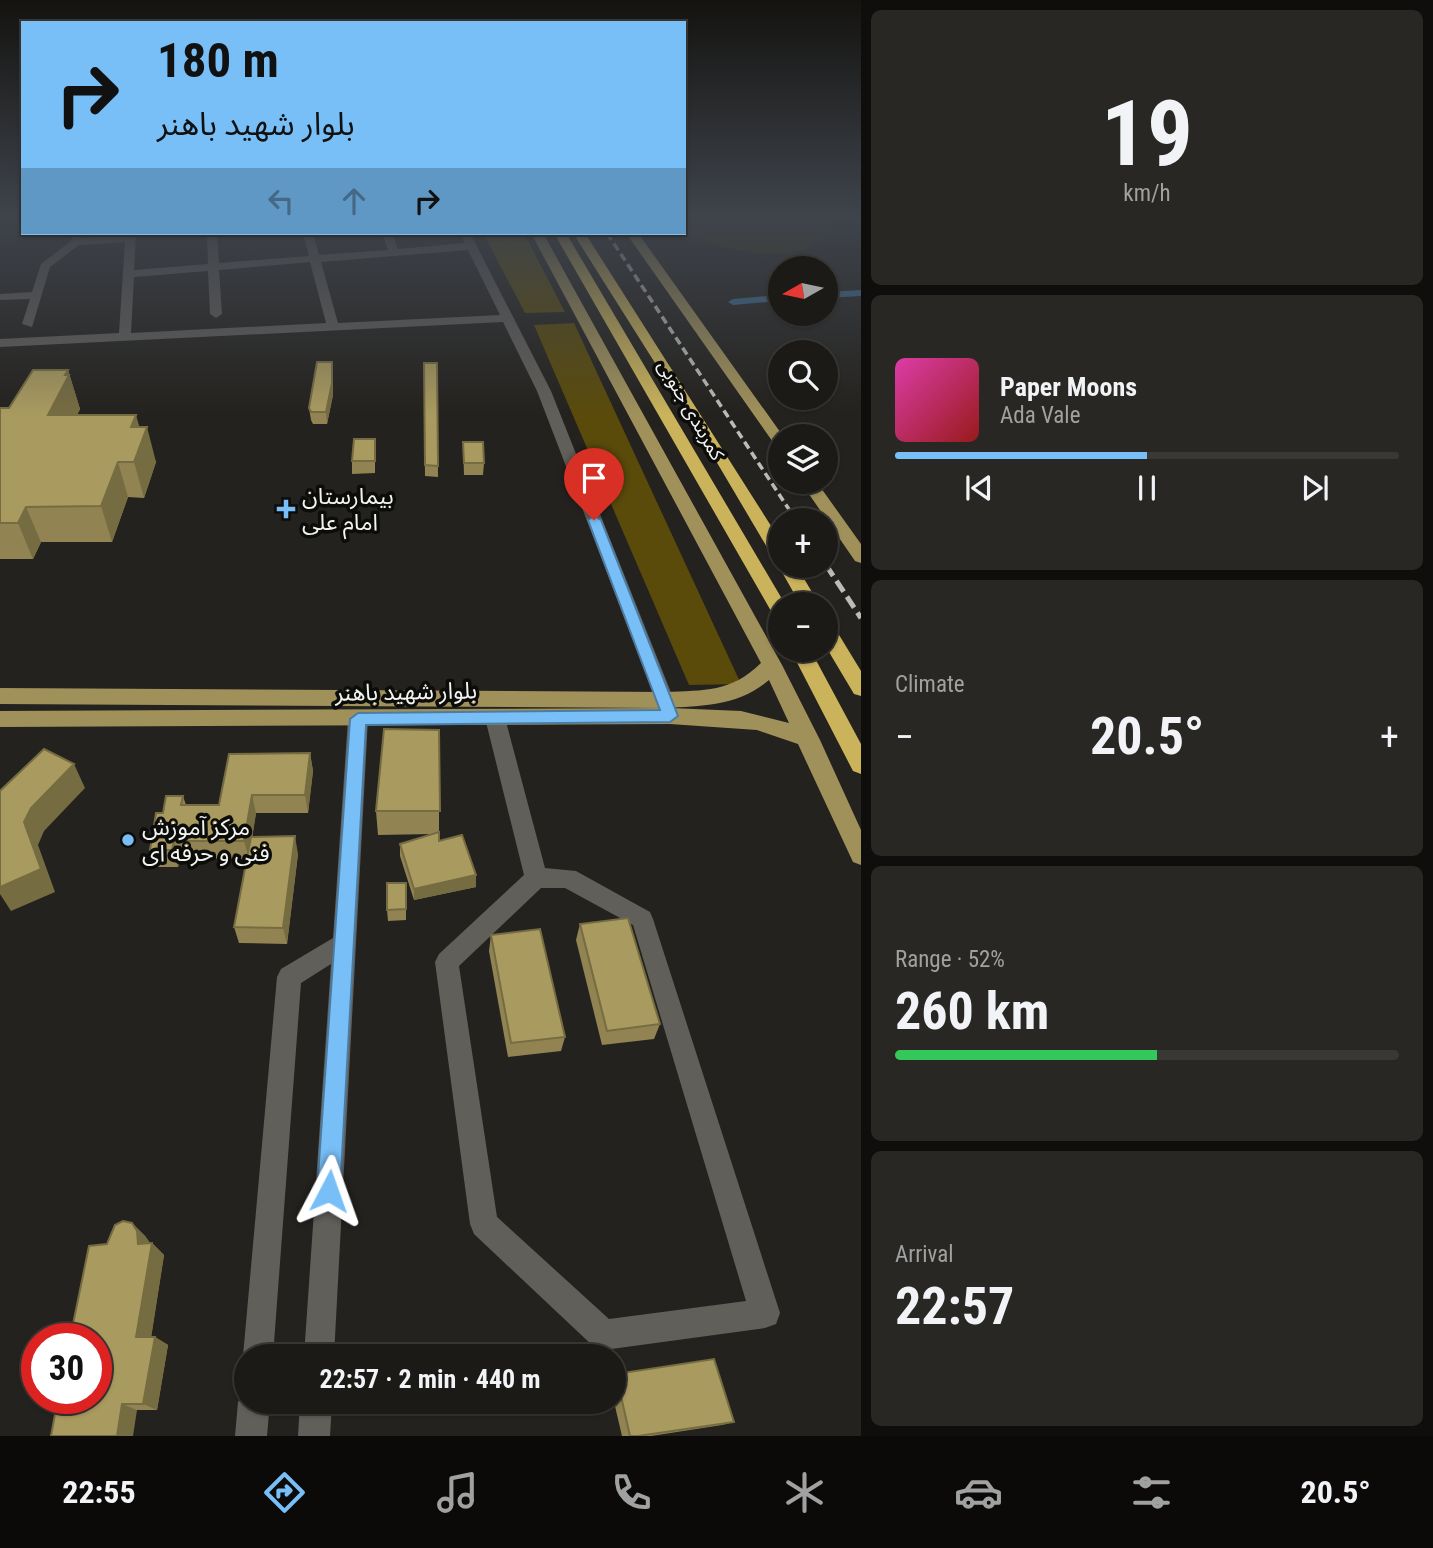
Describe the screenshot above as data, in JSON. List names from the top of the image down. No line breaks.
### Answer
{"streets":{"highway":["کمربندی جنوبی"],"main road":["بلوار شهید باهنر"]},"places":{"health":["بیمارستان امام علی"],"other":["مرکز آموزش فنی و حرفه ای"]},"north":"left","page":{"tile":[["19","km/h"],"Climate",["Range · 52%","260 km"],["Arrival","22:57"]],"turn":["180 m","بلوار شهید باهنر"],"map_buttons":["+","−"],"song":["Paper Moons","Ada Vale"],"heat":["−","20.5°","+"],"limit":"30","trip":"22:57 · 2 min · 440 m","tabs":["22:55","20.5°"]}}
